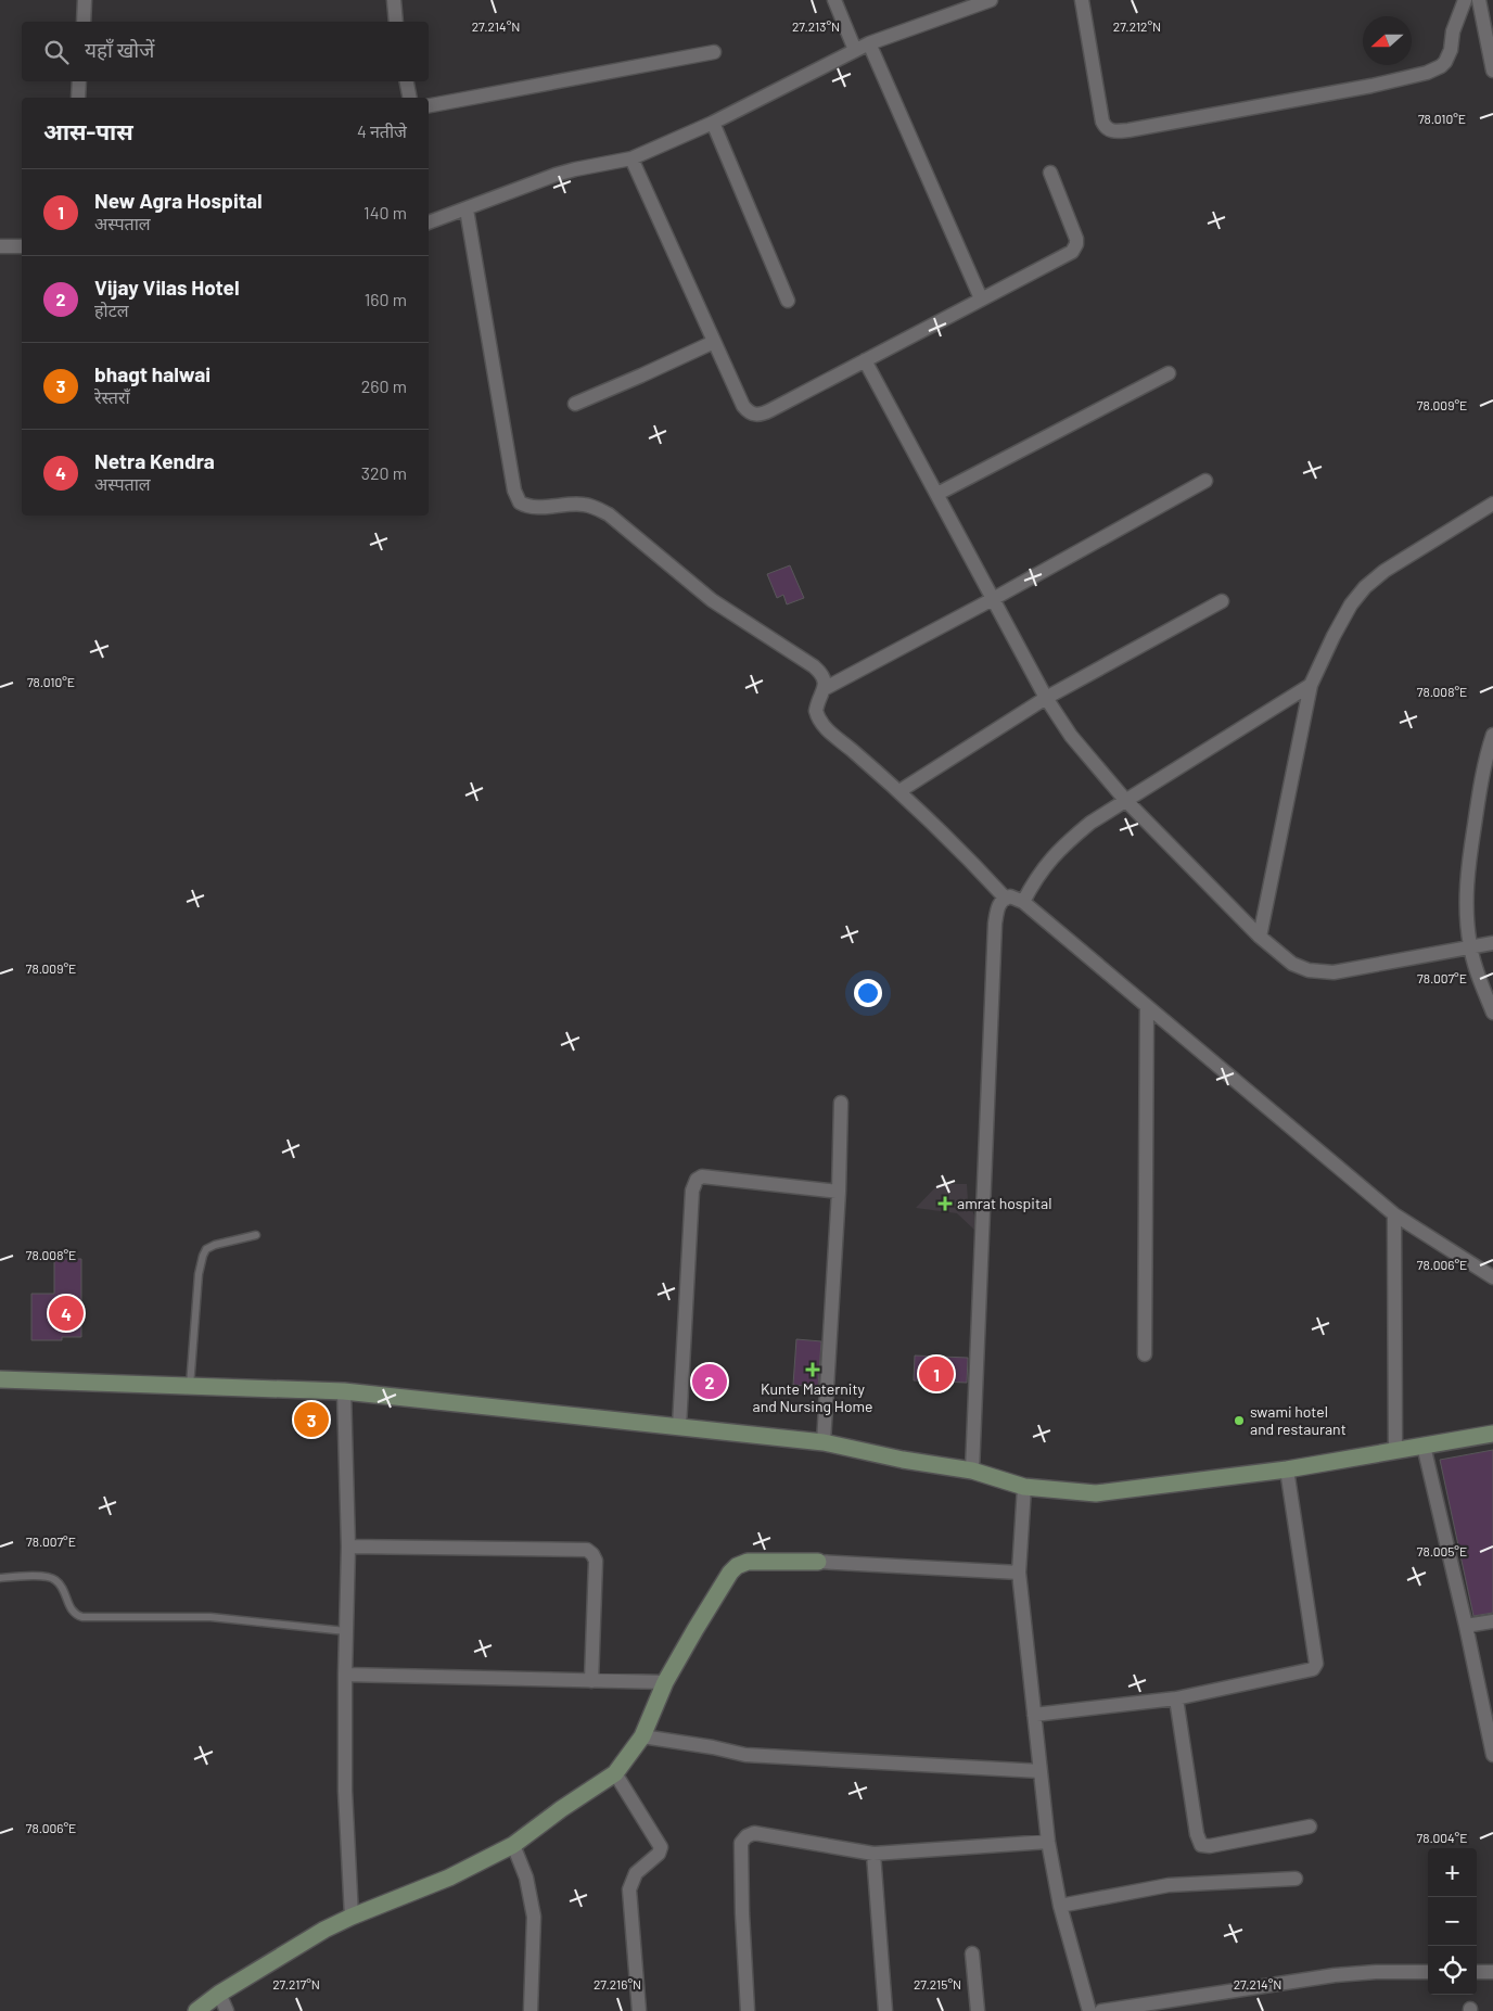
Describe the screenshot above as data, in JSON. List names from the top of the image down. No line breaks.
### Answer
{"places":{"health":["amrat hospital","Kunte Maternity and Nursing Home"],"other":["swami hotel and restaurant"]},"north":"left","page":{"search":"यहाँ खोजें","heading":["आस-पास","4 नतीजे"],"list":[{"mark":"1","name":"New Agra Hospital","note":"अस्पताल","value":"140 m"},{"mark":"2","name":"Vijay Vilas Hotel","note":"होटल","value":"160 m"},{"mark":"3","name":"bhagt halwai","note":"रेस्तराँ","value":"260 m"},{"mark":"4","name":"Netra Kendra","note":"अस्पताल","value":"320 m"}],"pins":["4","1","2","3"],"map_buttons":["+","−"]},"coordinates":["27.214°N","27.213°N","27.212°N","78.010°E","78.009°E","78.008°E","78.007°E","78.006°E","78.005°E","78.004°E","27.217°N","27.216°N","27.215°N"]}
